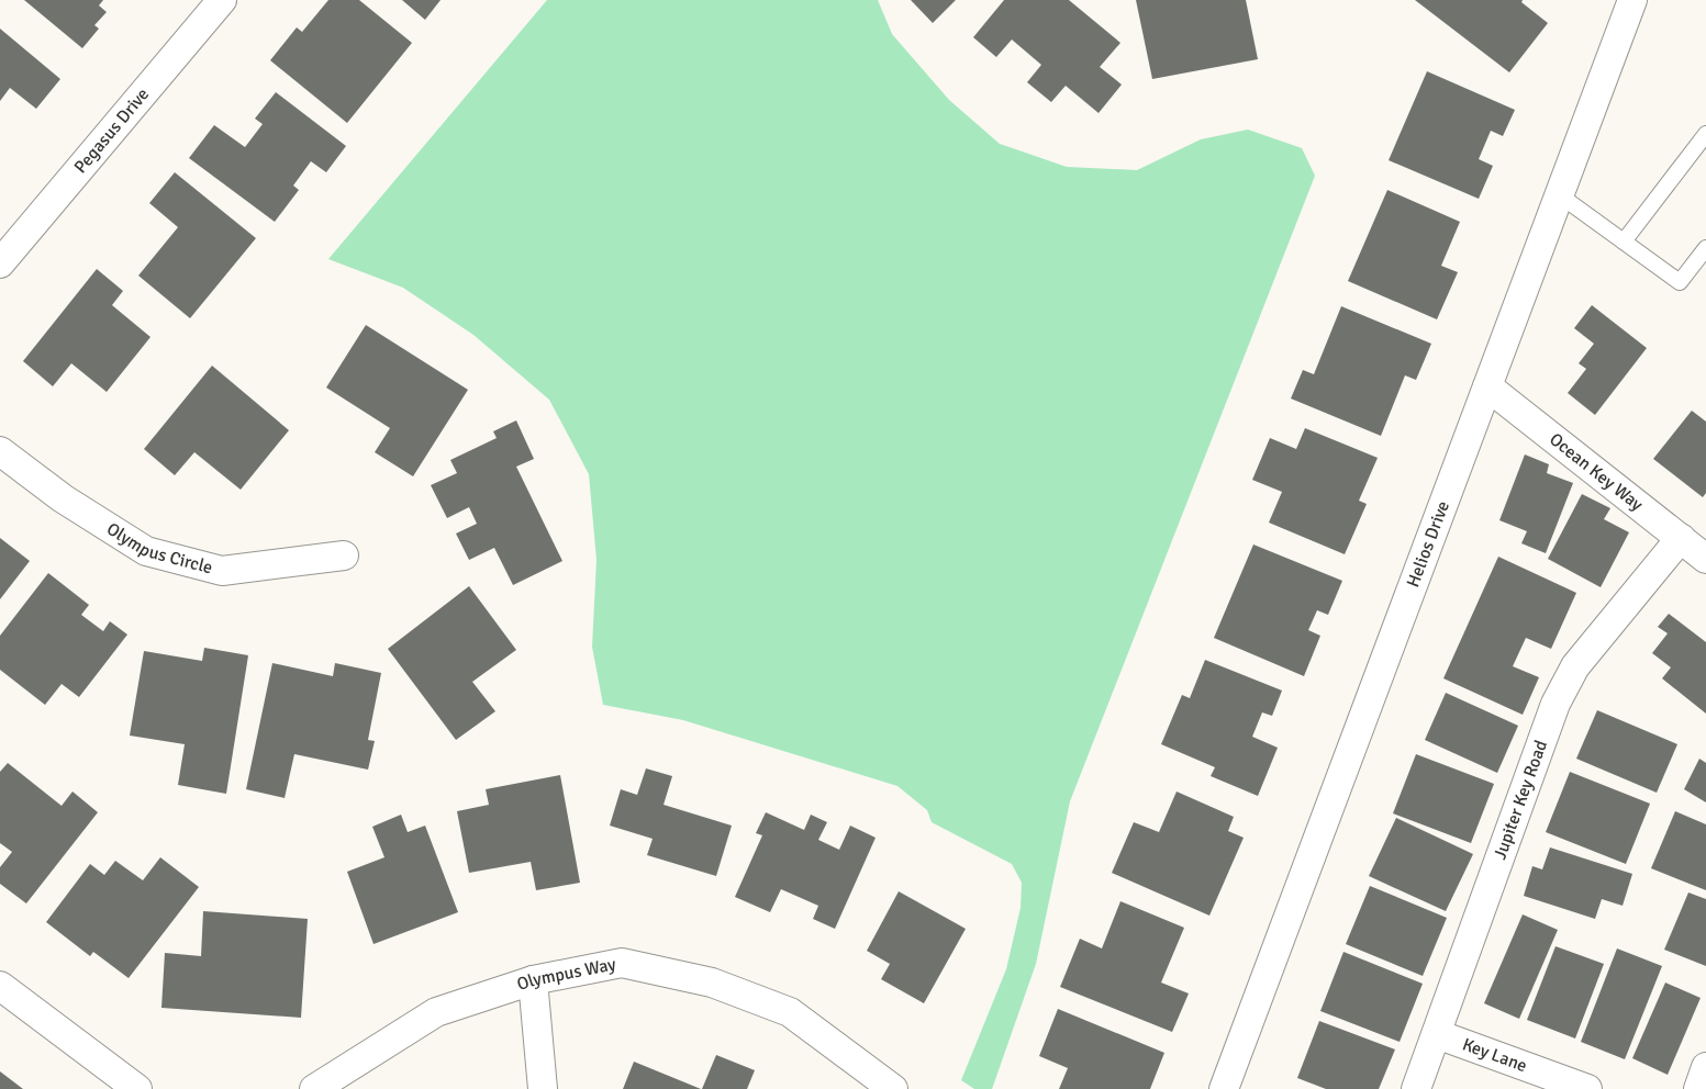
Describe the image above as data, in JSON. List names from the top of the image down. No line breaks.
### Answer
{"streets":{"street":["Pegasus Drive","Ocean Key Way","Helios Drive","Olympus Circle","Jupiter Key Road","Olympus Way","Key Lane"]},"crossings":[["Ocean Key Way","Helios Drive"],["Ocean Key Way","Jupiter Key Road"],["Jupiter Key Road","Key Lane"]]}
